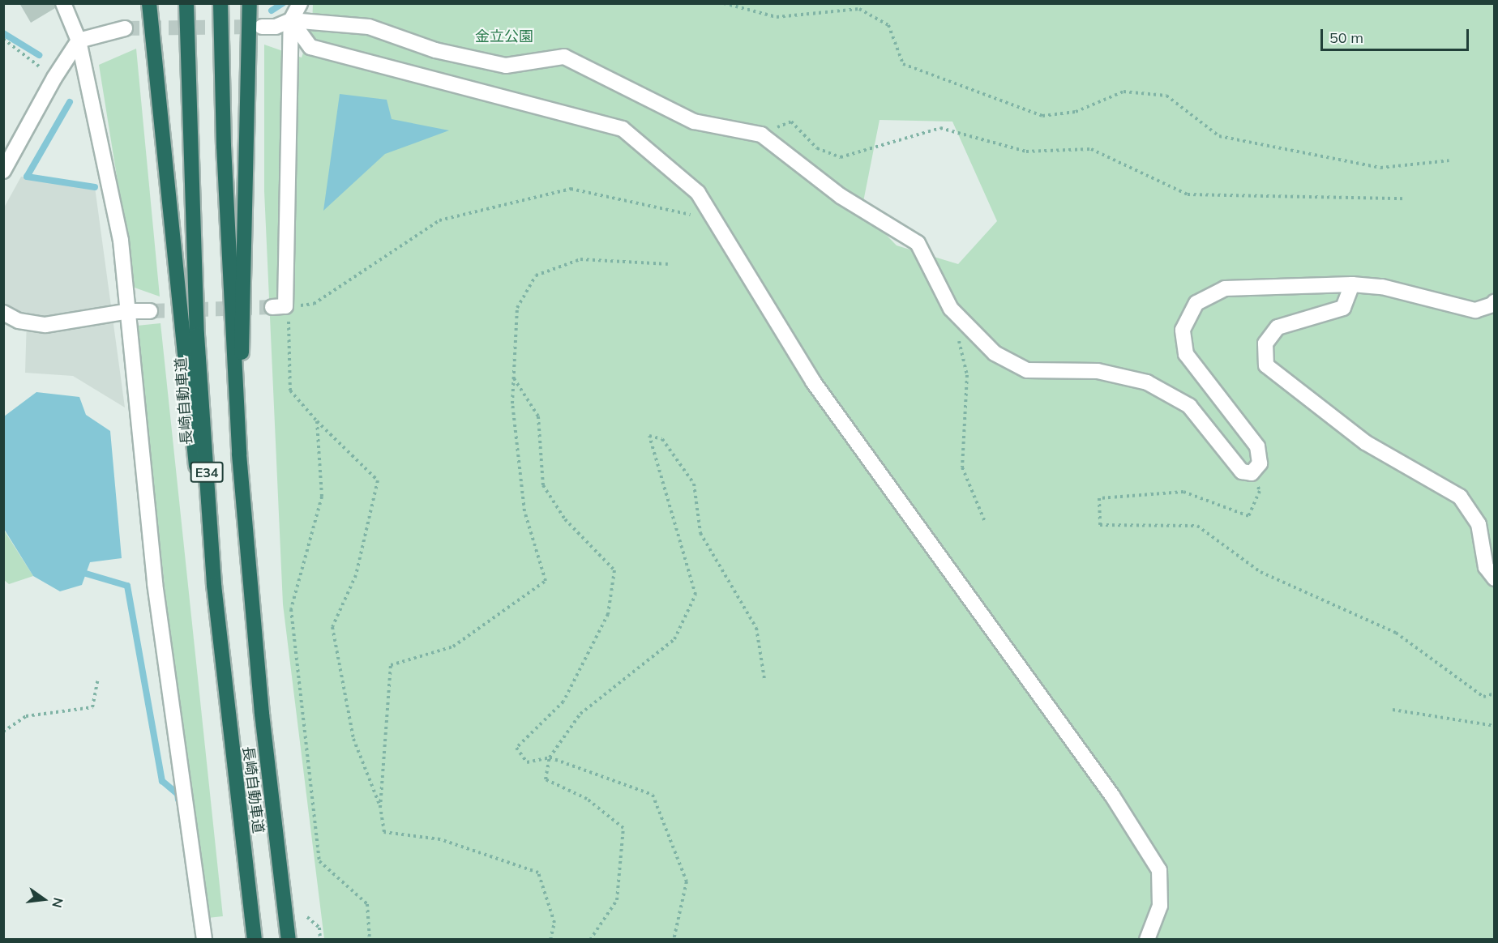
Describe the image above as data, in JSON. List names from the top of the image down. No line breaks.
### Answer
{"streets":{"highway":["長崎自動車道","E34"]},"parks":["金立公園"],"scale_bar":"50 m","north":"right"}
